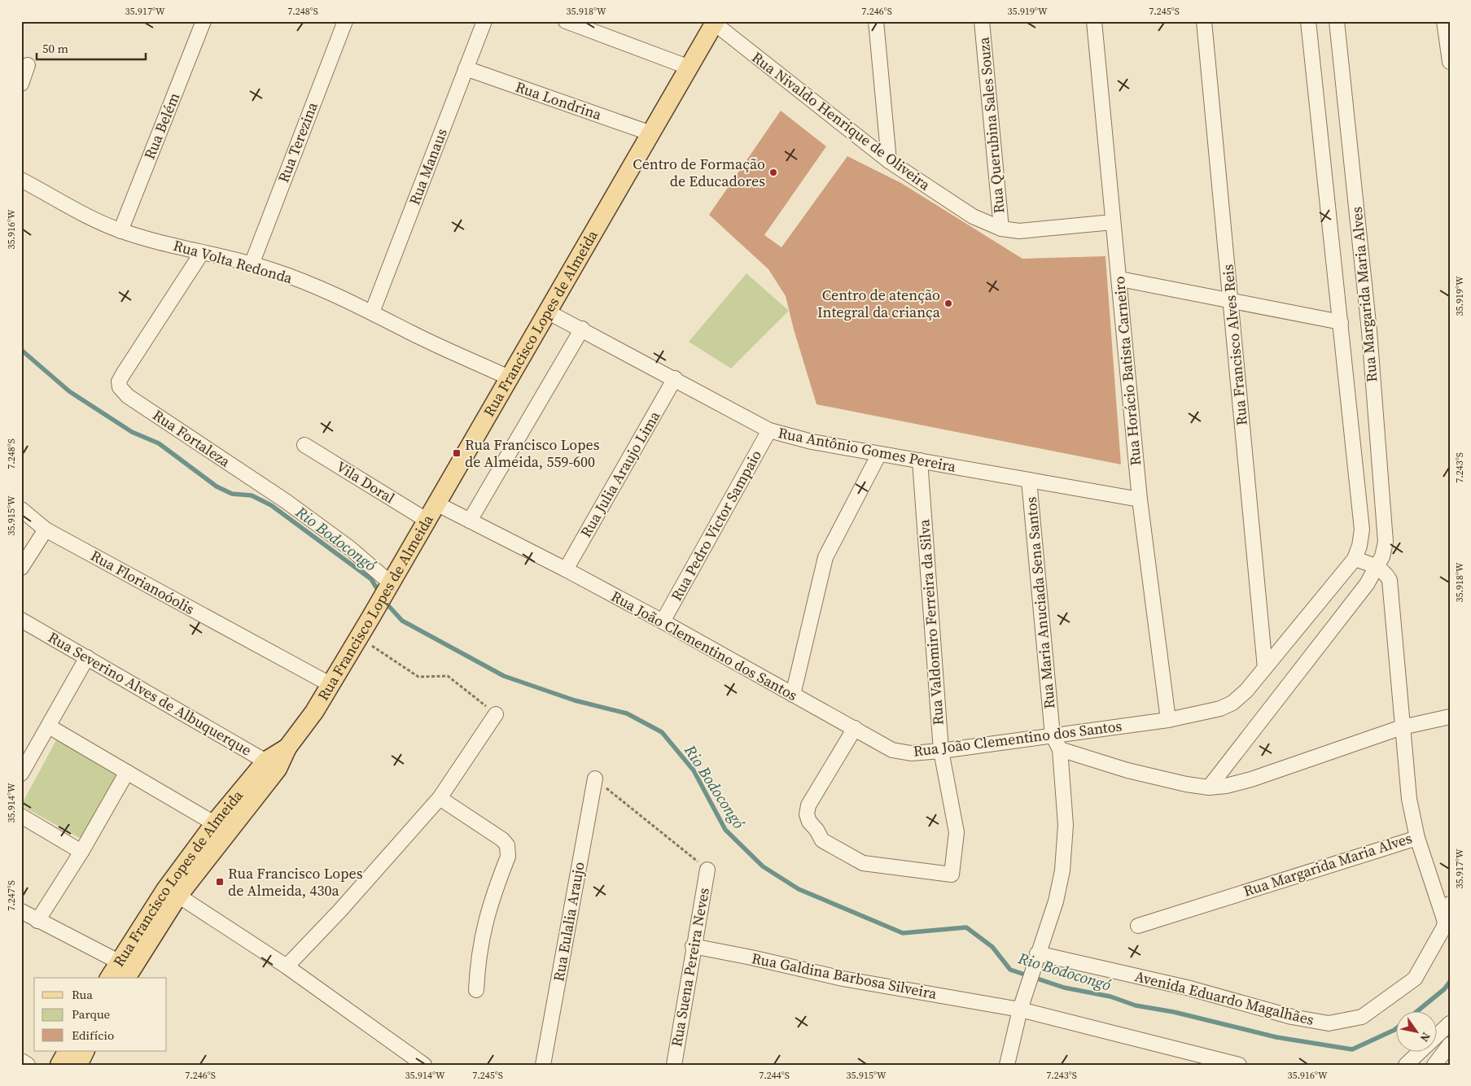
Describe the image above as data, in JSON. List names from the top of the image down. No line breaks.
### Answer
{"streets":{"main road":["Rua Francisco Lopes de Almeida"],"street":["Rua Londrina","Rua Nivaldo Henrique de Oliveira","Rua Querubina Sales Souza","Rua Belém","Rua Terezina","Rua Manaus","Rua Volta Redonda","Rua Margarida Maria Alves","Rua Francisco Alves Reis","Rua Horácio Batista Carneiro","Rua Fortaleza","Rua Antônio Gomes Pereira","Rua Julia Araujo Lima","Vila Doral","Rua Pedro Victor Sampaio","Rua Florianoóolis","Rua Maria Anuciada Sena Santos","Rua Valdomiro Ferreira da Silva","Rua João Clementino dos Santos","Rua Severino Alves de Albuquerque","Rua Eulalia Araujo","Rua Suena Pereira Neves","Rua Galdina Barbosa Silveira","Avenida Eduardo Magalhães"]},"crossings":[["Rua Londrina","Rua Manaus"],["Rua Londrina","Rua Francisco Lopes de Almeida"],["Rua Nivaldo Henrique de Oliveira","Rua Querubina Sales Souza"],["Rua Nivaldo Henrique de Oliveira","Rua Francisco Lopes de Almeida"],["Rua Nivaldo Henrique de Oliveira","Rua Horácio Batista Carneiro"],["Rua Belém","Rua Volta Redonda"],["Rua Terezina","Rua Volta Redonda"],["Rua Manaus","Rua Volta Redonda"],["Rua Volta Redonda","Rua Francisco Lopes de Almeida"],["Rua Volta Redonda","Rua Fortaleza"],["Rua Margarida Maria Alves","Rua João Clementino dos Santos"],["Rua Francisco Lopes de Almeida","Rua Fortaleza"],["Rua Francisco Lopes de Almeida","Rua Antônio Gomes Pereira"],["Rua Francisco Lopes de Almeida","Vila Doral"],["Rua Francisco Lopes de Almeida","Rua Florianoóolis"],["Rua Francisco Lopes de Almeida","Rua João Clementino dos Santos"],["Rua Francisco Lopes de Almeida","Rua Severino Alves de Albuquerque"],["Rua Francisco Alves Reis","Rua João Clementino dos Santos"],["Rua Horácio Batista Carneiro","Rua Antônio Gomes Pereira"],["Rua Horácio Batista Carneiro","Rua João Clementino dos Santos"],["Rua Antônio Gomes Pereira","Rua Julia Araujo Lima"],["Rua Antônio Gomes Pereira","Rua Pedro Victor Sampaio"],["Rua Antônio Gomes Pereira","Rua Maria Anuciada Sena Santos"],["Rua Antônio Gomes Pereira","Rua Valdomiro Ferreira da Silva"],["Rua Julia Araujo Lima","Rua João Clementino dos Santos"],["Rua Pedro Victor Sampaio","Rua João Clementino dos Santos"],["Rua Maria Anuciada Sena Santos","Rua João Clementino dos Santos"],["Rua Maria Anuciada Sena Santos","Rua Galdina Barbosa Silveira"],["Rua Maria Anuciada Sena Santos","Avenida Eduardo Magalhães"],["Rua Valdomiro Ferreira da Silva","Rua João Clementino dos Santos"],["Rua Suena Pereira Neves","Rua Galdina Barbosa Silveira"]],"water":["Rio Bodocongó"],"places":{"other":["Centro de Formação de Educadores","Centro de atenção Integral da criança"],"transit":["Rua Francisco Lopes de Almeida, 559-600","Rua Francisco Lopes de Almeida, 430a"]},"legend":["Rua","Parque","Edifício"],"scale_bar":"50 m","north":"bottom right","coordinates":["35.917°W","7.248°S","35.918°W","7.246°S","35.919°W","7.245°S","35.916°W","7.243°S","35.915°W","35.914°W","7.247°S","7.244°S"]}
